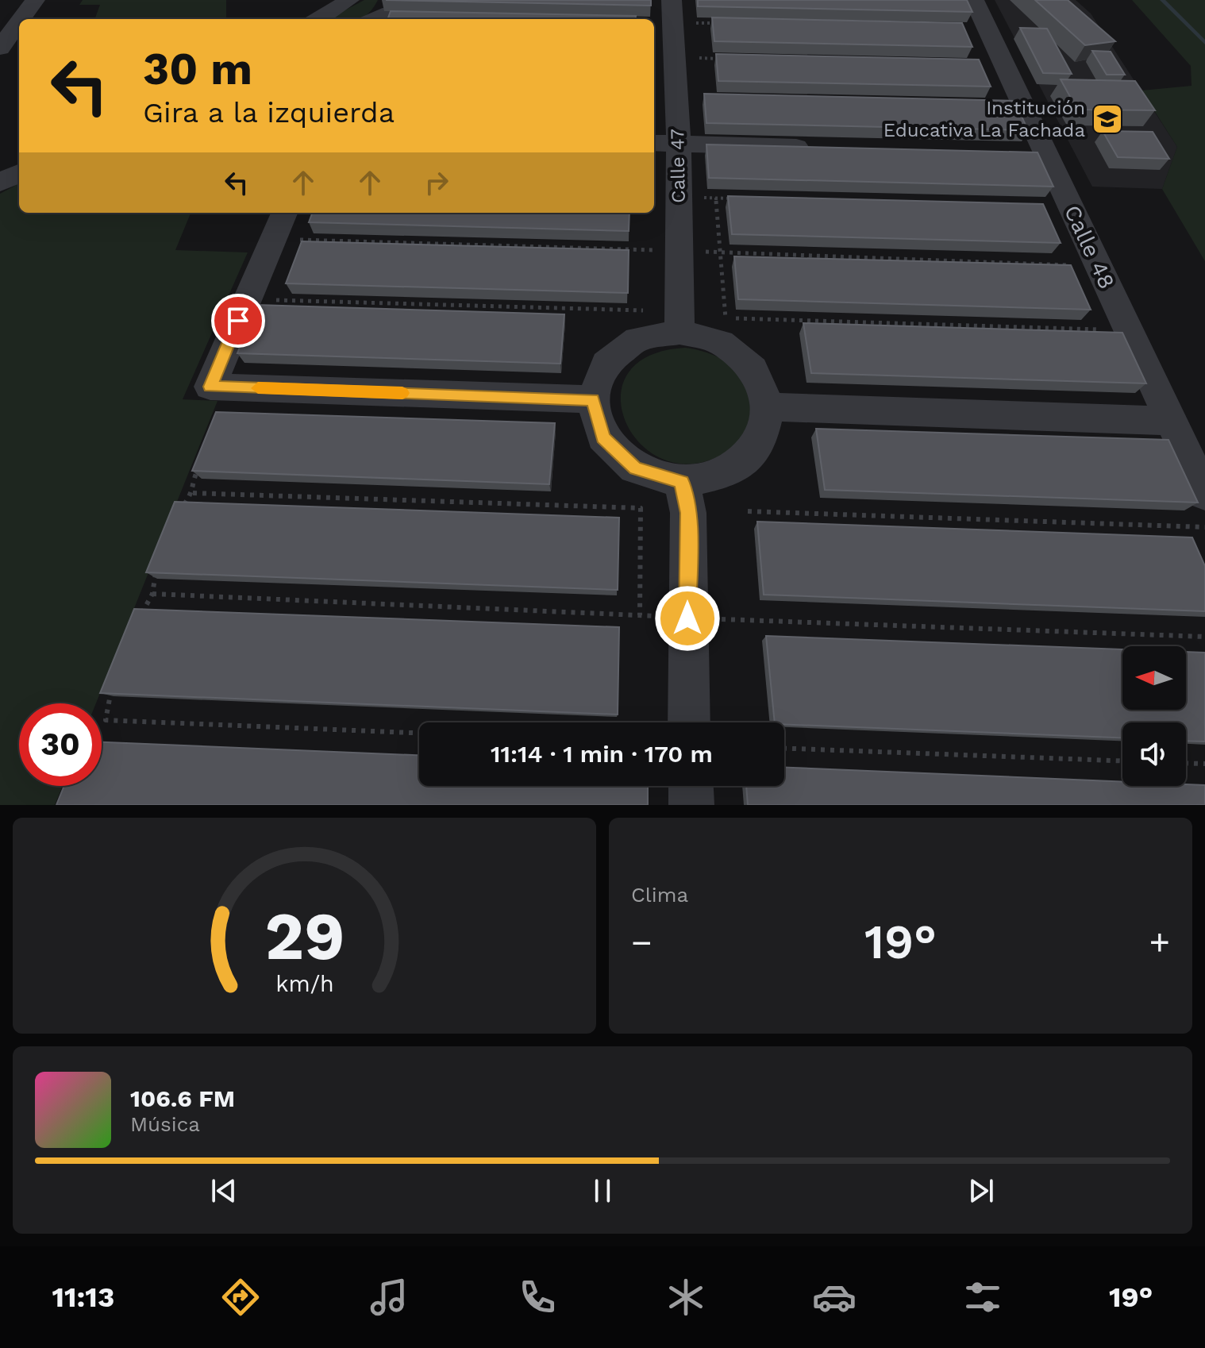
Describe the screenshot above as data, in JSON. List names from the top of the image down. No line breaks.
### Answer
{"streets":{"street":["Calle 47","Calle 48"]},"places":{"school or university":["Institución Educativa La Fachada"]},"north":"left","page":{"turn":["30 m","Gira a la izquierda"],"limit":"30","trip":"11:14 · 1 min · 170 m","tile":"Clima","heat":["−","19°","+"],"song":["106.6 FM","Música"],"tabs":["11:13","19°"],"gauge":["29","km/h"]}}
